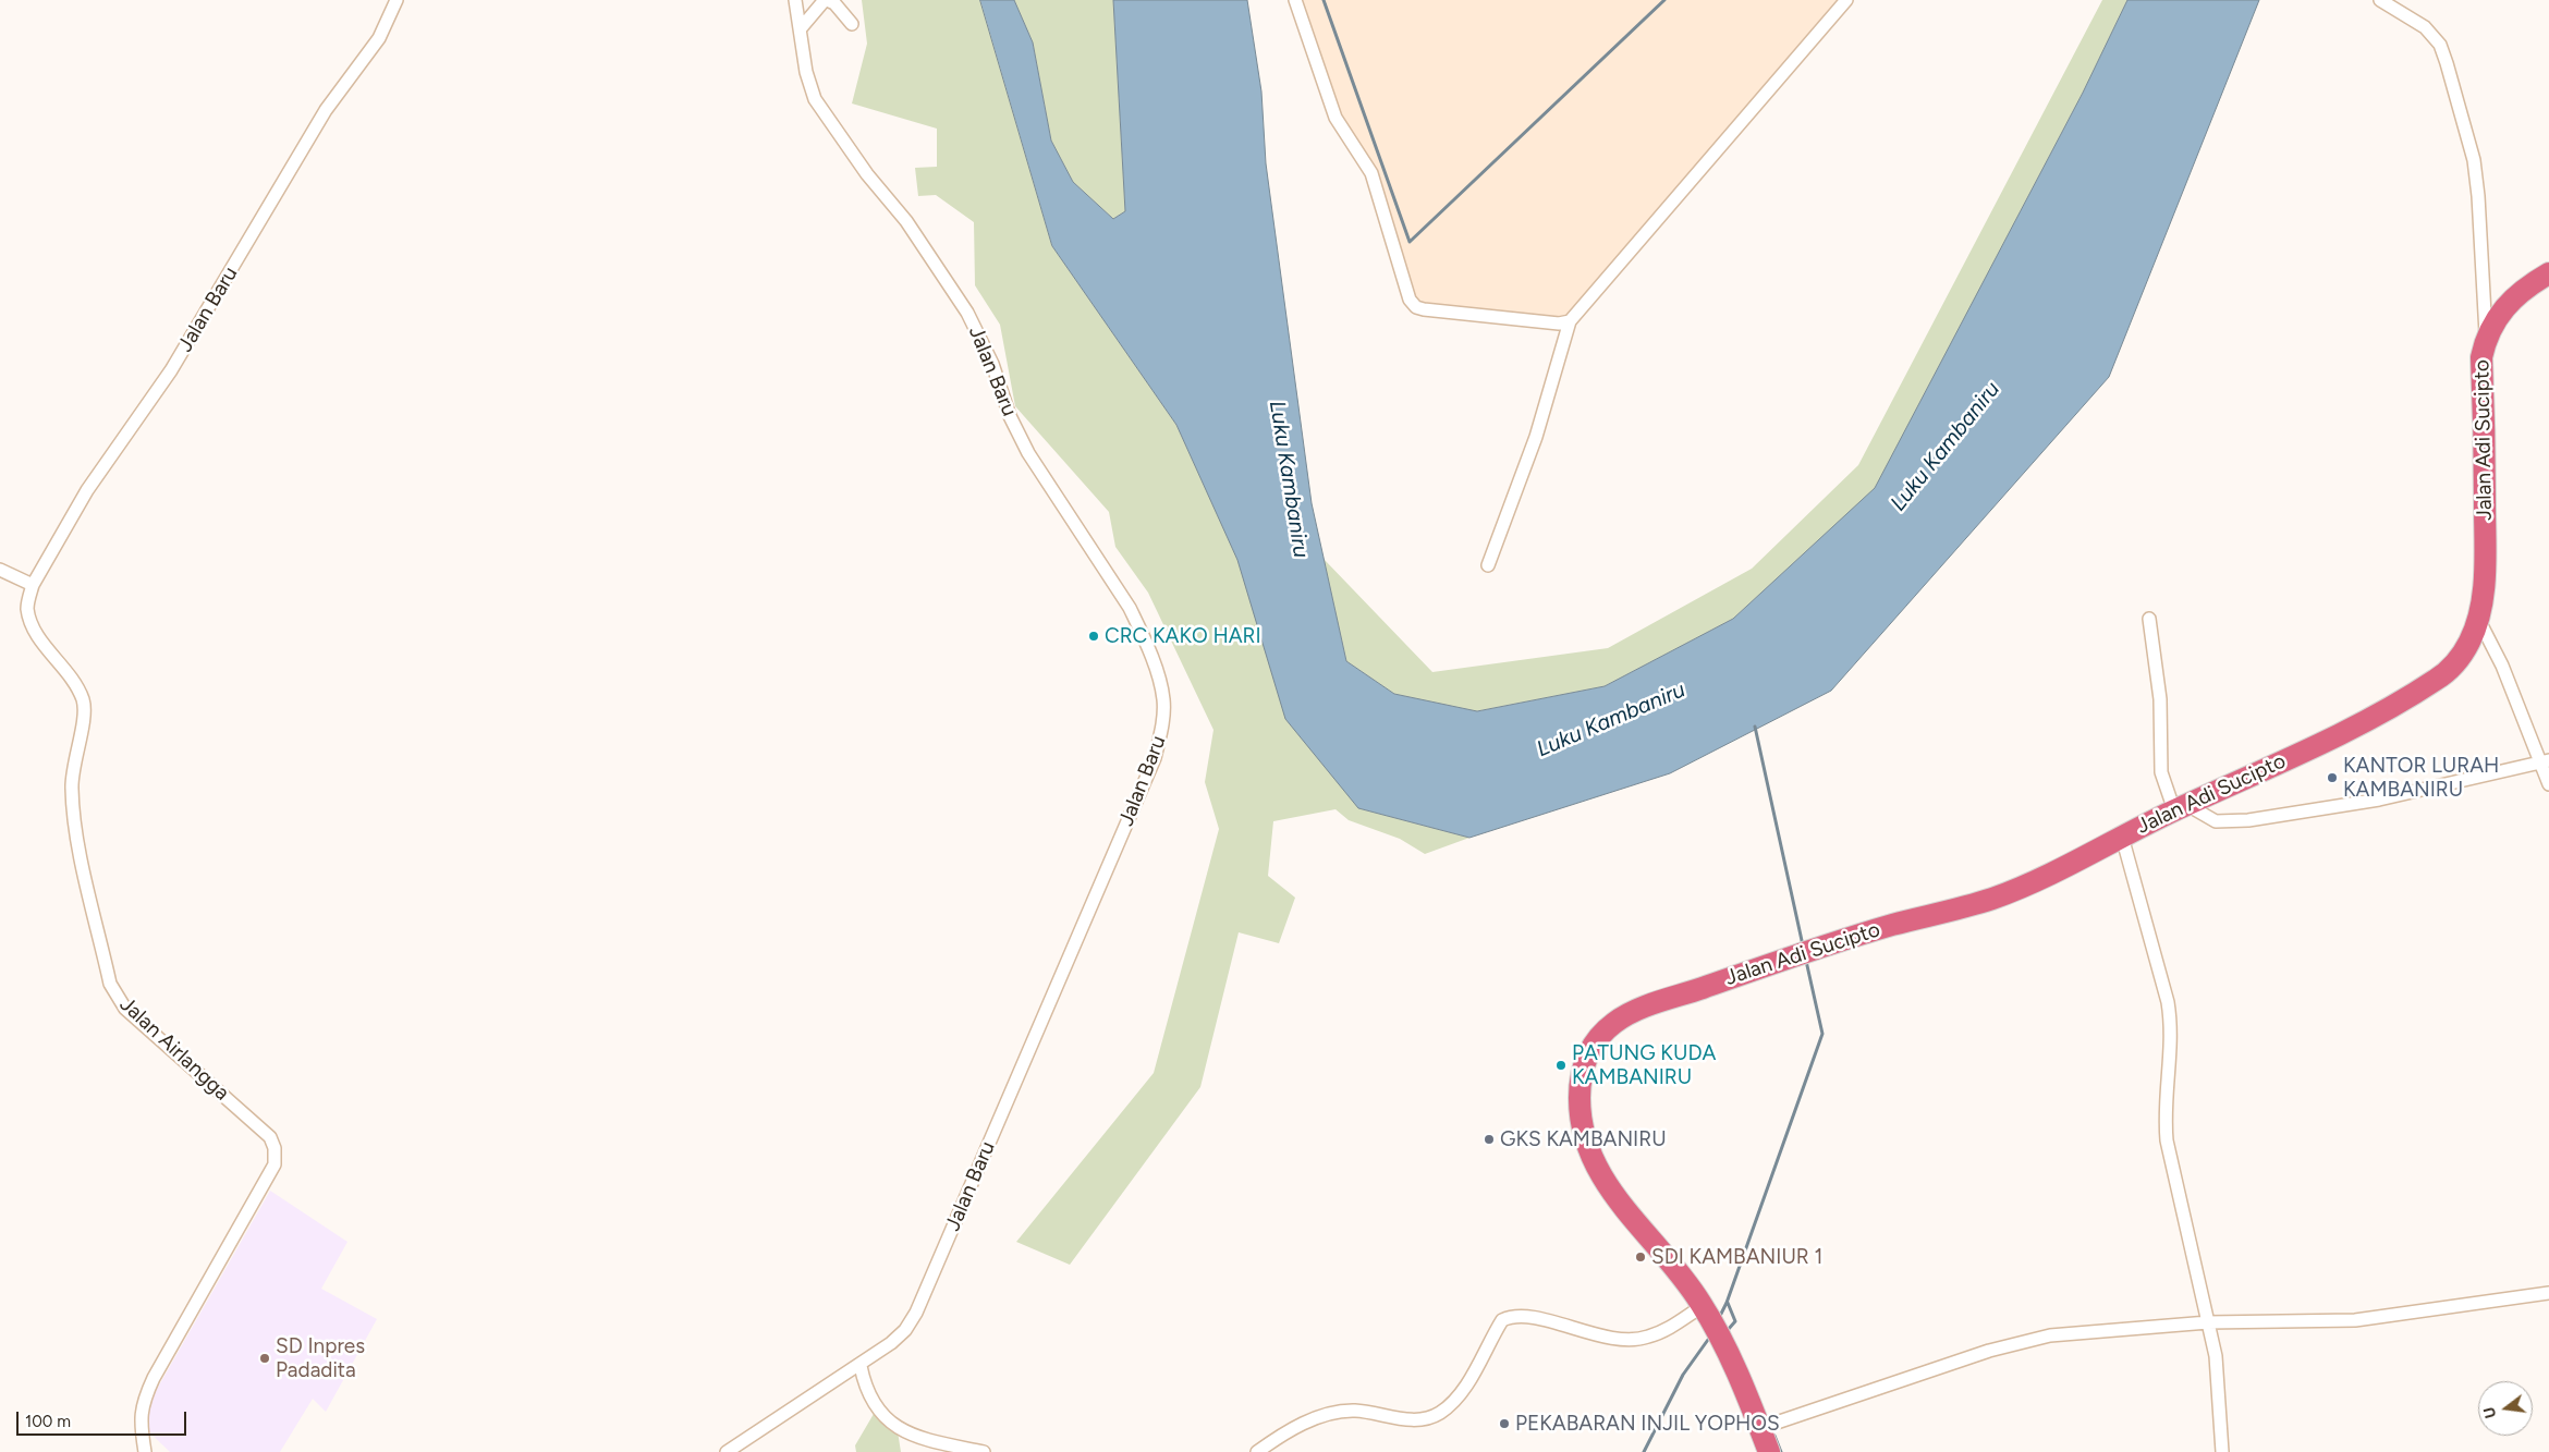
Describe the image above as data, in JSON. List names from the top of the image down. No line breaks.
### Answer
{"streets":{"highway":["Jalan Adi Sucipto"],"street":["Jalan Baru","Jalan Airlangga"]},"crossings":[["Jalan Baru","Jalan Airlangga"]],"water":["Luku Kambaniru"],"places":["CRC KAKO HARI","KANTOR LURAH KAMBANIRU","PATUNG KUDA KAMBANIRU","GKS KAMBANIRU","SDI KAMBANIUR 1","SD Inpres Padadita","PEKABARAN INJIL YOPHOS"],"scale_bar":"100 m","north":"left"}
